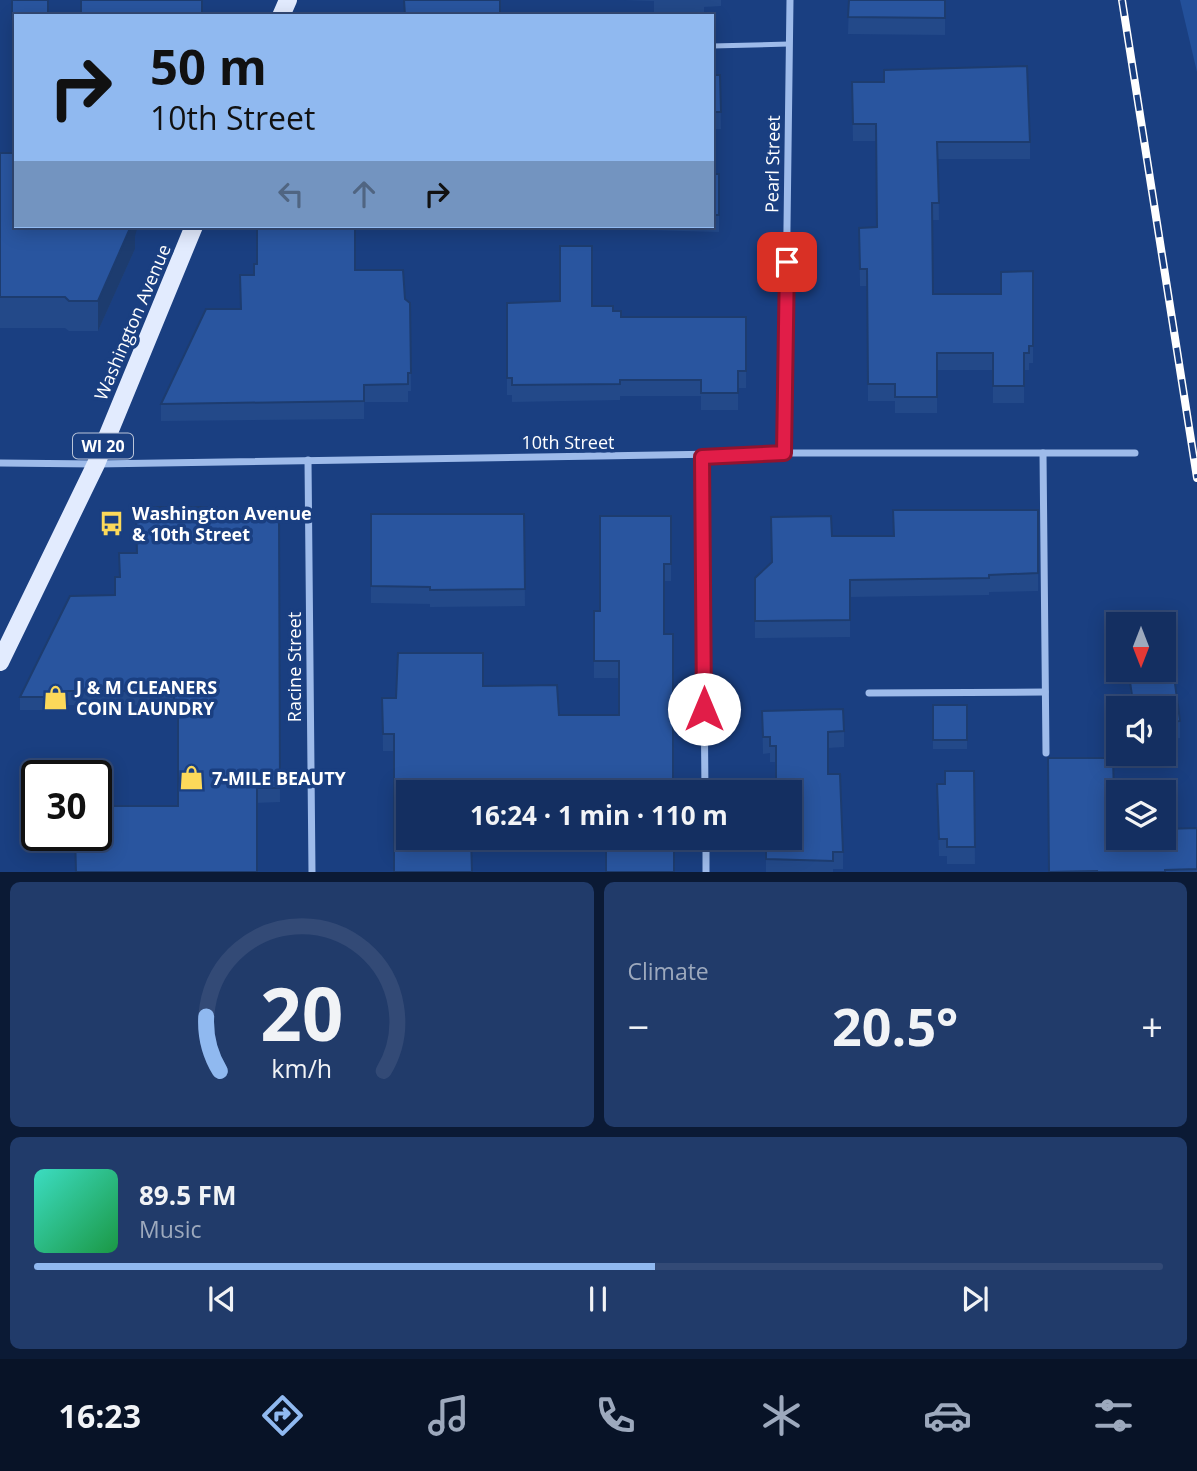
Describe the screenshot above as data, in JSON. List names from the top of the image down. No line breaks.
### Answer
{"streets":{"main road":["Washington Avenue","WI 20"],"street":["Pearl Street","10th Street","Racine Street"]},"crossings":[["Pearl Street","10th Street"],["Washington Avenue","10th Street"],["10th Street","Racine Street"]],"places":{"bus stop":["Washington Avenue & 10th Street"],"shop":["J & M CLEANERS COIN LAUNDRY","7-MILE BEAUTY"]},"north":"bottom","page":{"turn":["50 m","10th Street"],"limit":"30","trip":"16:24 · 1 min · 110 m","tile":"Climate","heat":["−","20.5°","+"],"song":["89.5 FM","Music"],"tabs":"16:23","gauge":["20","km/h"]}}
